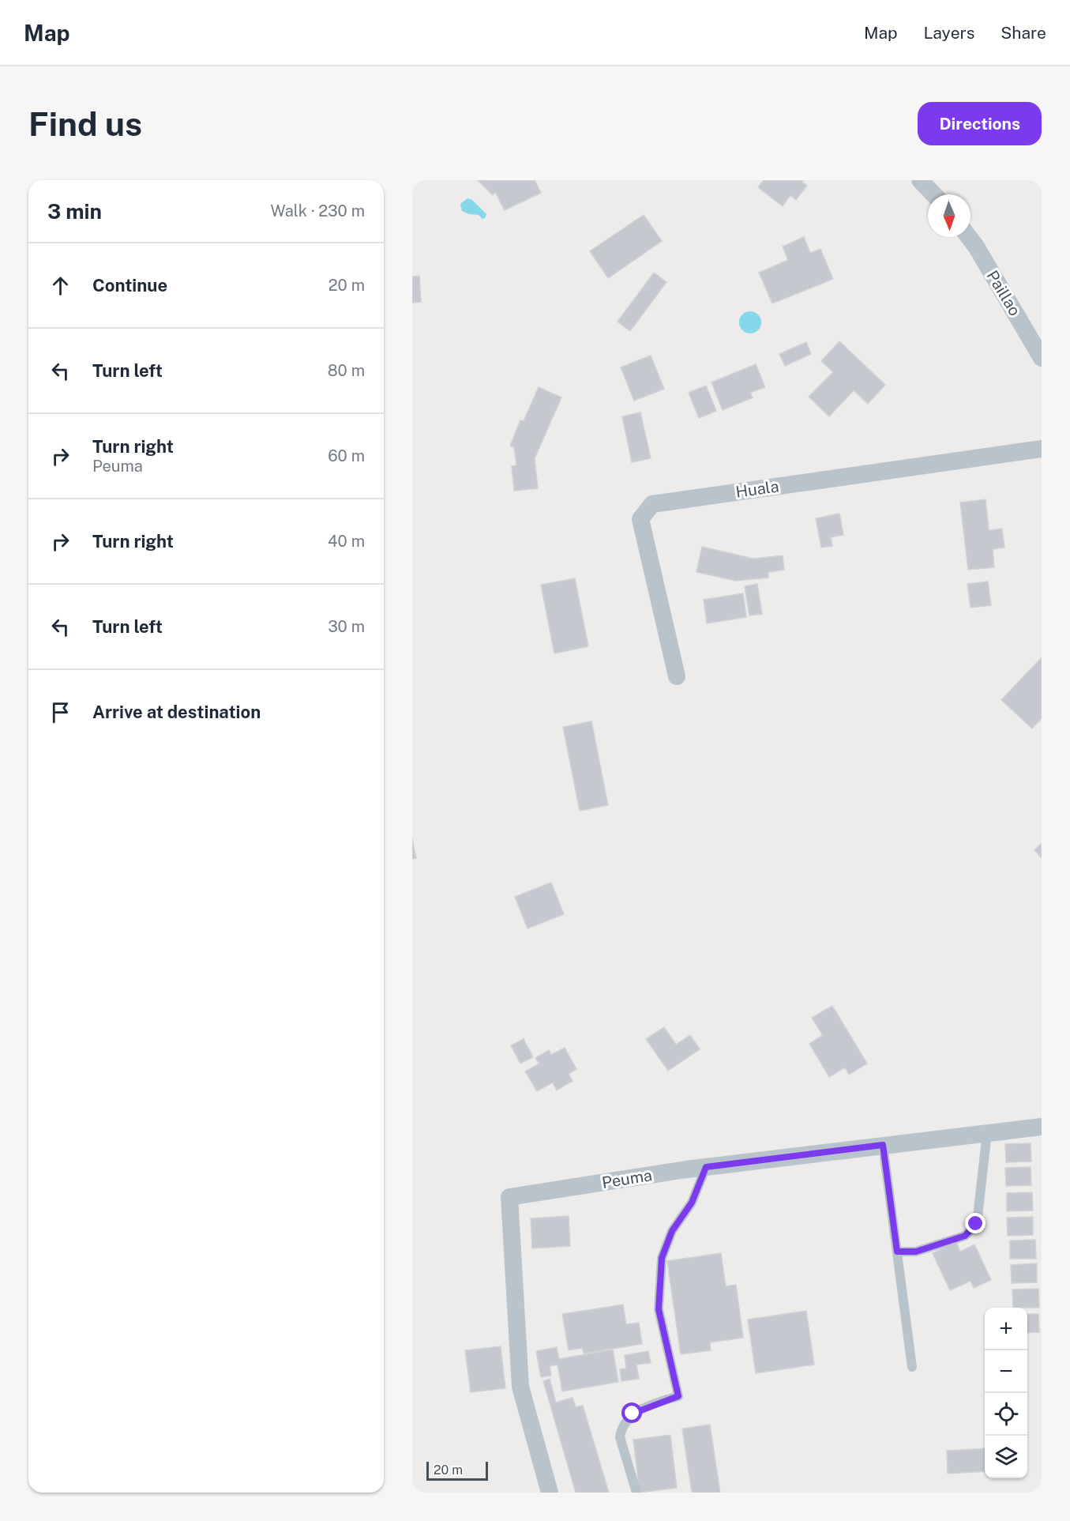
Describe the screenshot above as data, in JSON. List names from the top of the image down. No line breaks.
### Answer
{"streets":{"street":["Paillao","Huala","Peuma"]},"scale_bar":"20 m","north":"bottom","page":{"header":"Map","nav":["Map","Layers","Share"],"buttons":"Directions","title":"Find us","heading":["3 min","Walk · 230 m"],"list":[["Continue","20 m"],["Turn left","80 m"],["Turn right","Peuma","60 m"],["Turn right","40 m"],["Turn left","30 m"],"Arrive at destination"],"map_buttons":["+","−"],"scale":"20 m"}}
